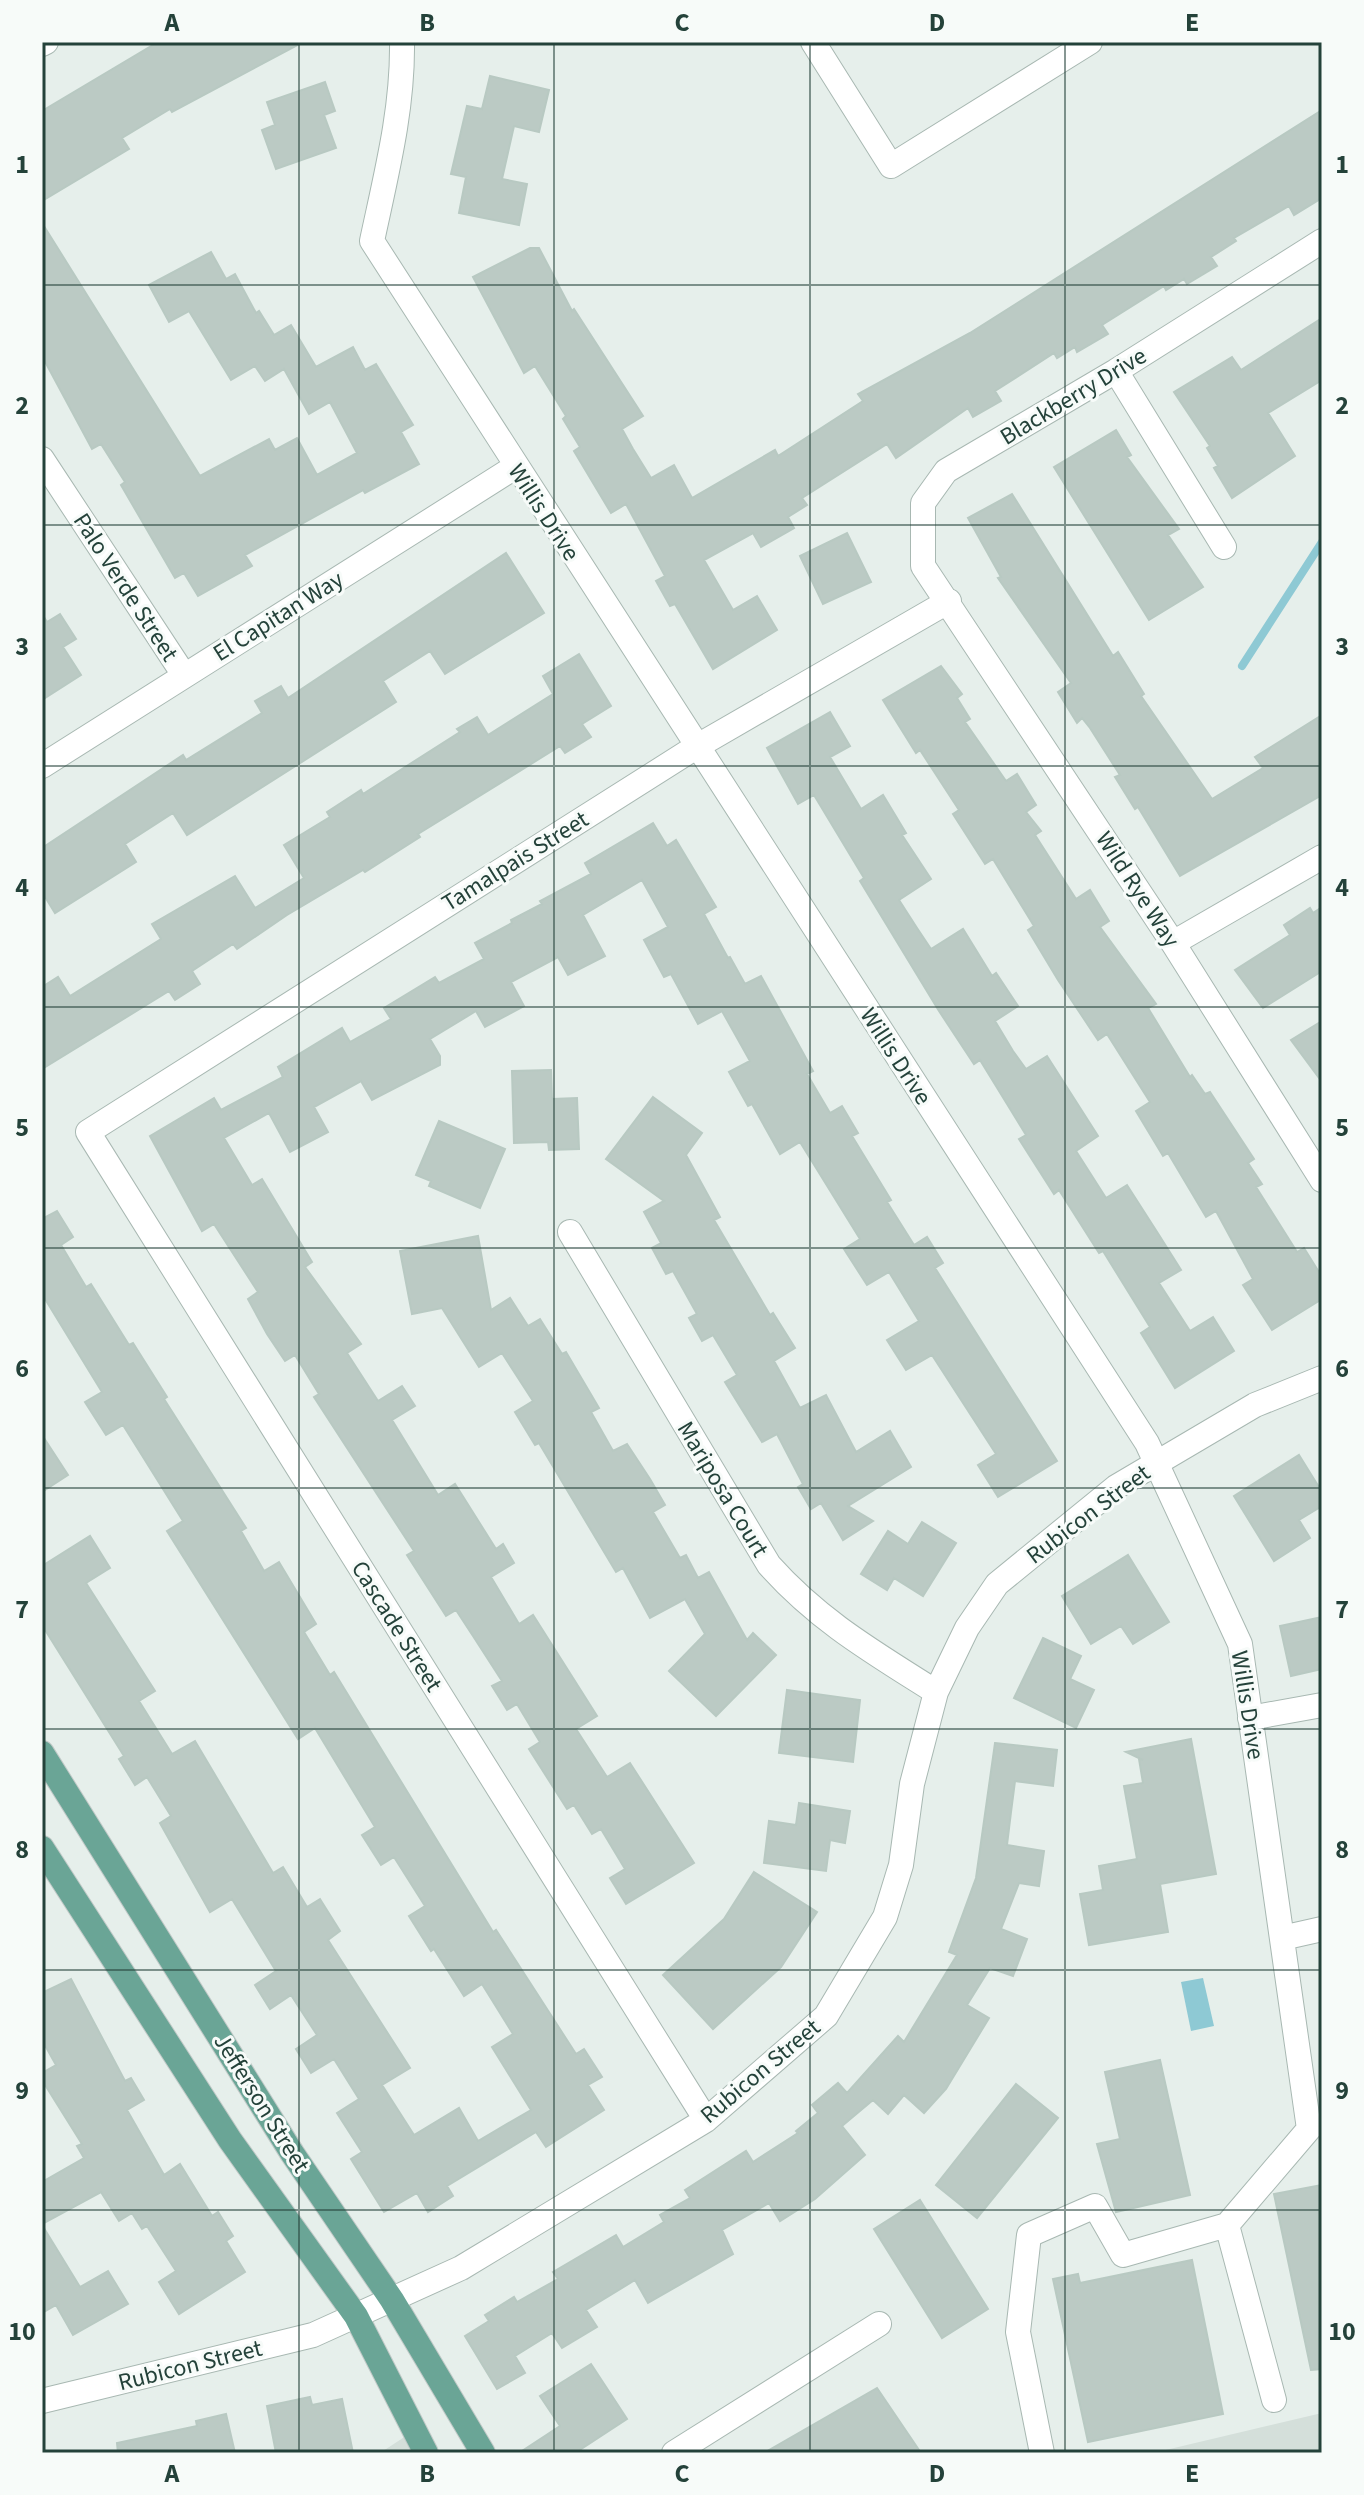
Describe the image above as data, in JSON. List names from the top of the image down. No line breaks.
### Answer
{"streets":{"main road":["Jefferson Street"],"street":["Blackberry Drive","Willis Drive","Palo Verde Street","El Capitan Way","Tamalpais Street","Wild Rye Way","Mariposa Court","Rubicon Street","Cascade Street"]},"crossings":[["Blackberry Drive","Tamalpais Street"],["Blackberry Drive","Wild Rye Way"],["Willis Drive","El Capitan Way"],["Willis Drive","Tamalpais Street"],["Willis Drive","Rubicon Street"],["Palo Verde Street","El Capitan Way"],["Tamalpais Street","Wild Rye Way"],["Tamalpais Street","Cascade Street"],["Mariposa Court","Rubicon Street"],["Rubicon Street","Cascade Street"],["Rubicon Street","Jefferson Street"]],"grid":{"columns":["A","B","C","D","E"],"rows":["1","2","3","4","5","6","7","8","9","10"]}}
